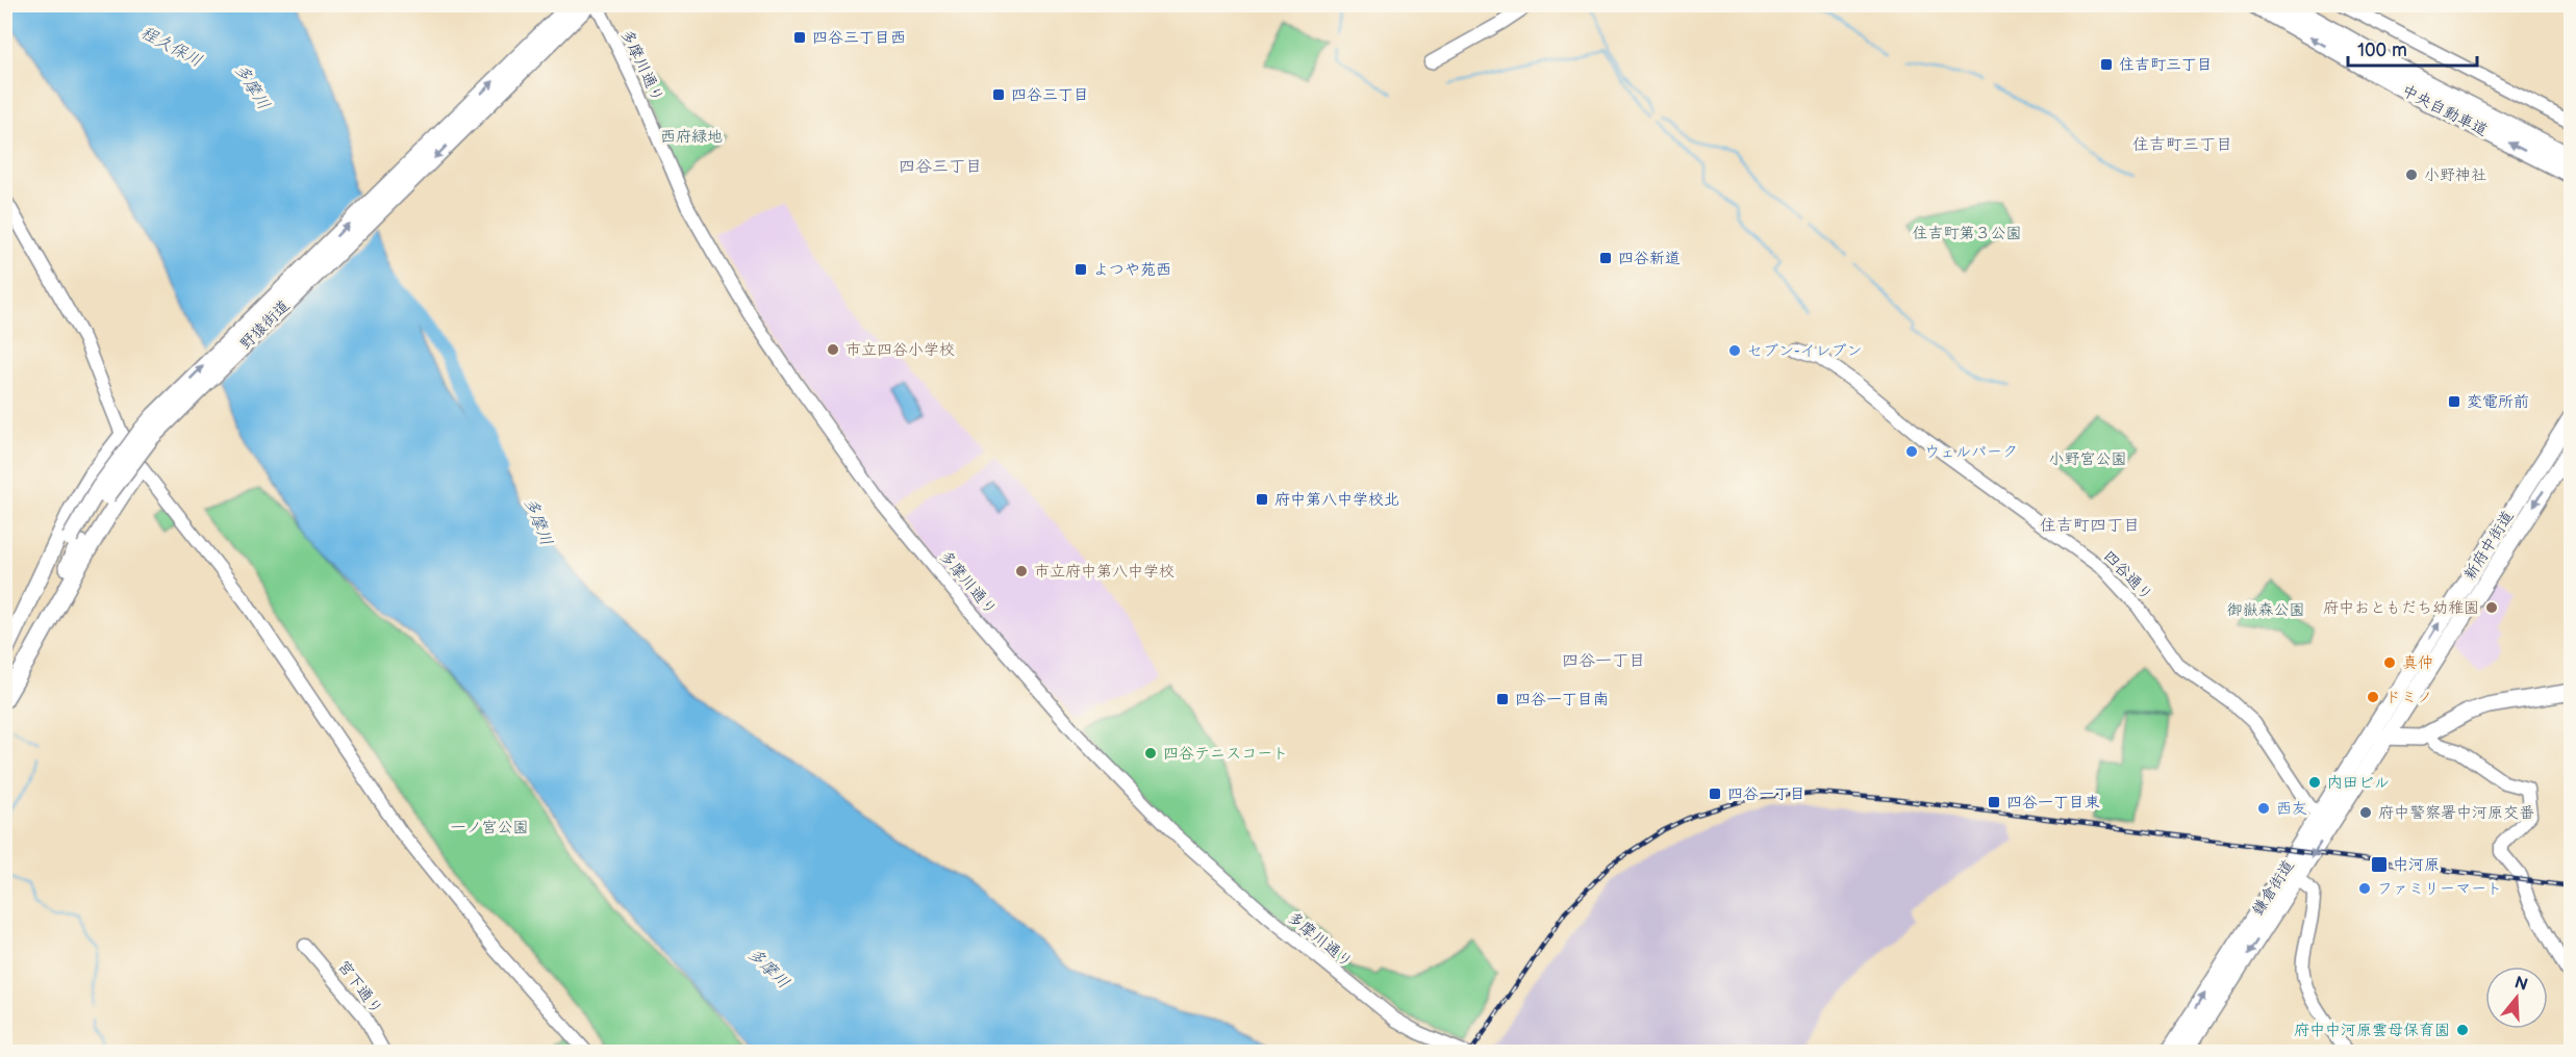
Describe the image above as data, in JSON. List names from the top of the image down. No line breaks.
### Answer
{"streets":{"highway":["中央自動車道"],"main road":["野猿街道","新府中街道","鎌倉街道"],"street":["多摩川通り","四谷通り","宮下通り"]},"crossings":[["多摩川通り","野猿街道"],["新府中街道","鎌倉街道"],["四谷通り","鎌倉街道"]],"districts":["住吉町三丁目","四谷三丁目","住吉町四丁目","四谷一丁目"],"water":["程久保川","多摩川"],"parks":["西府緑地","住吉町第３公園","小野宮公園","御嶽森公園","一ノ宮公園"],"places":{"transit":["四谷三丁目西","住吉町三丁目","四谷三丁目","四谷新道","よつや苑西","変電所前","府中第八中学校北","四谷一丁目南","四谷一丁目","四谷一丁目東","中河原"],"other":["小野神社","市立四谷小学校","セブン-イレブン","ウェルパーク","市立府中第八中学校","府中おともだち幼稚園","真仲","ドミノ","四谷テニスコート","内田ビル","西友","府中警察署中河原交番","ファミリーマート","府中中河原雲母保育園"]},"scale_bar":"100 m","north":"top"}
